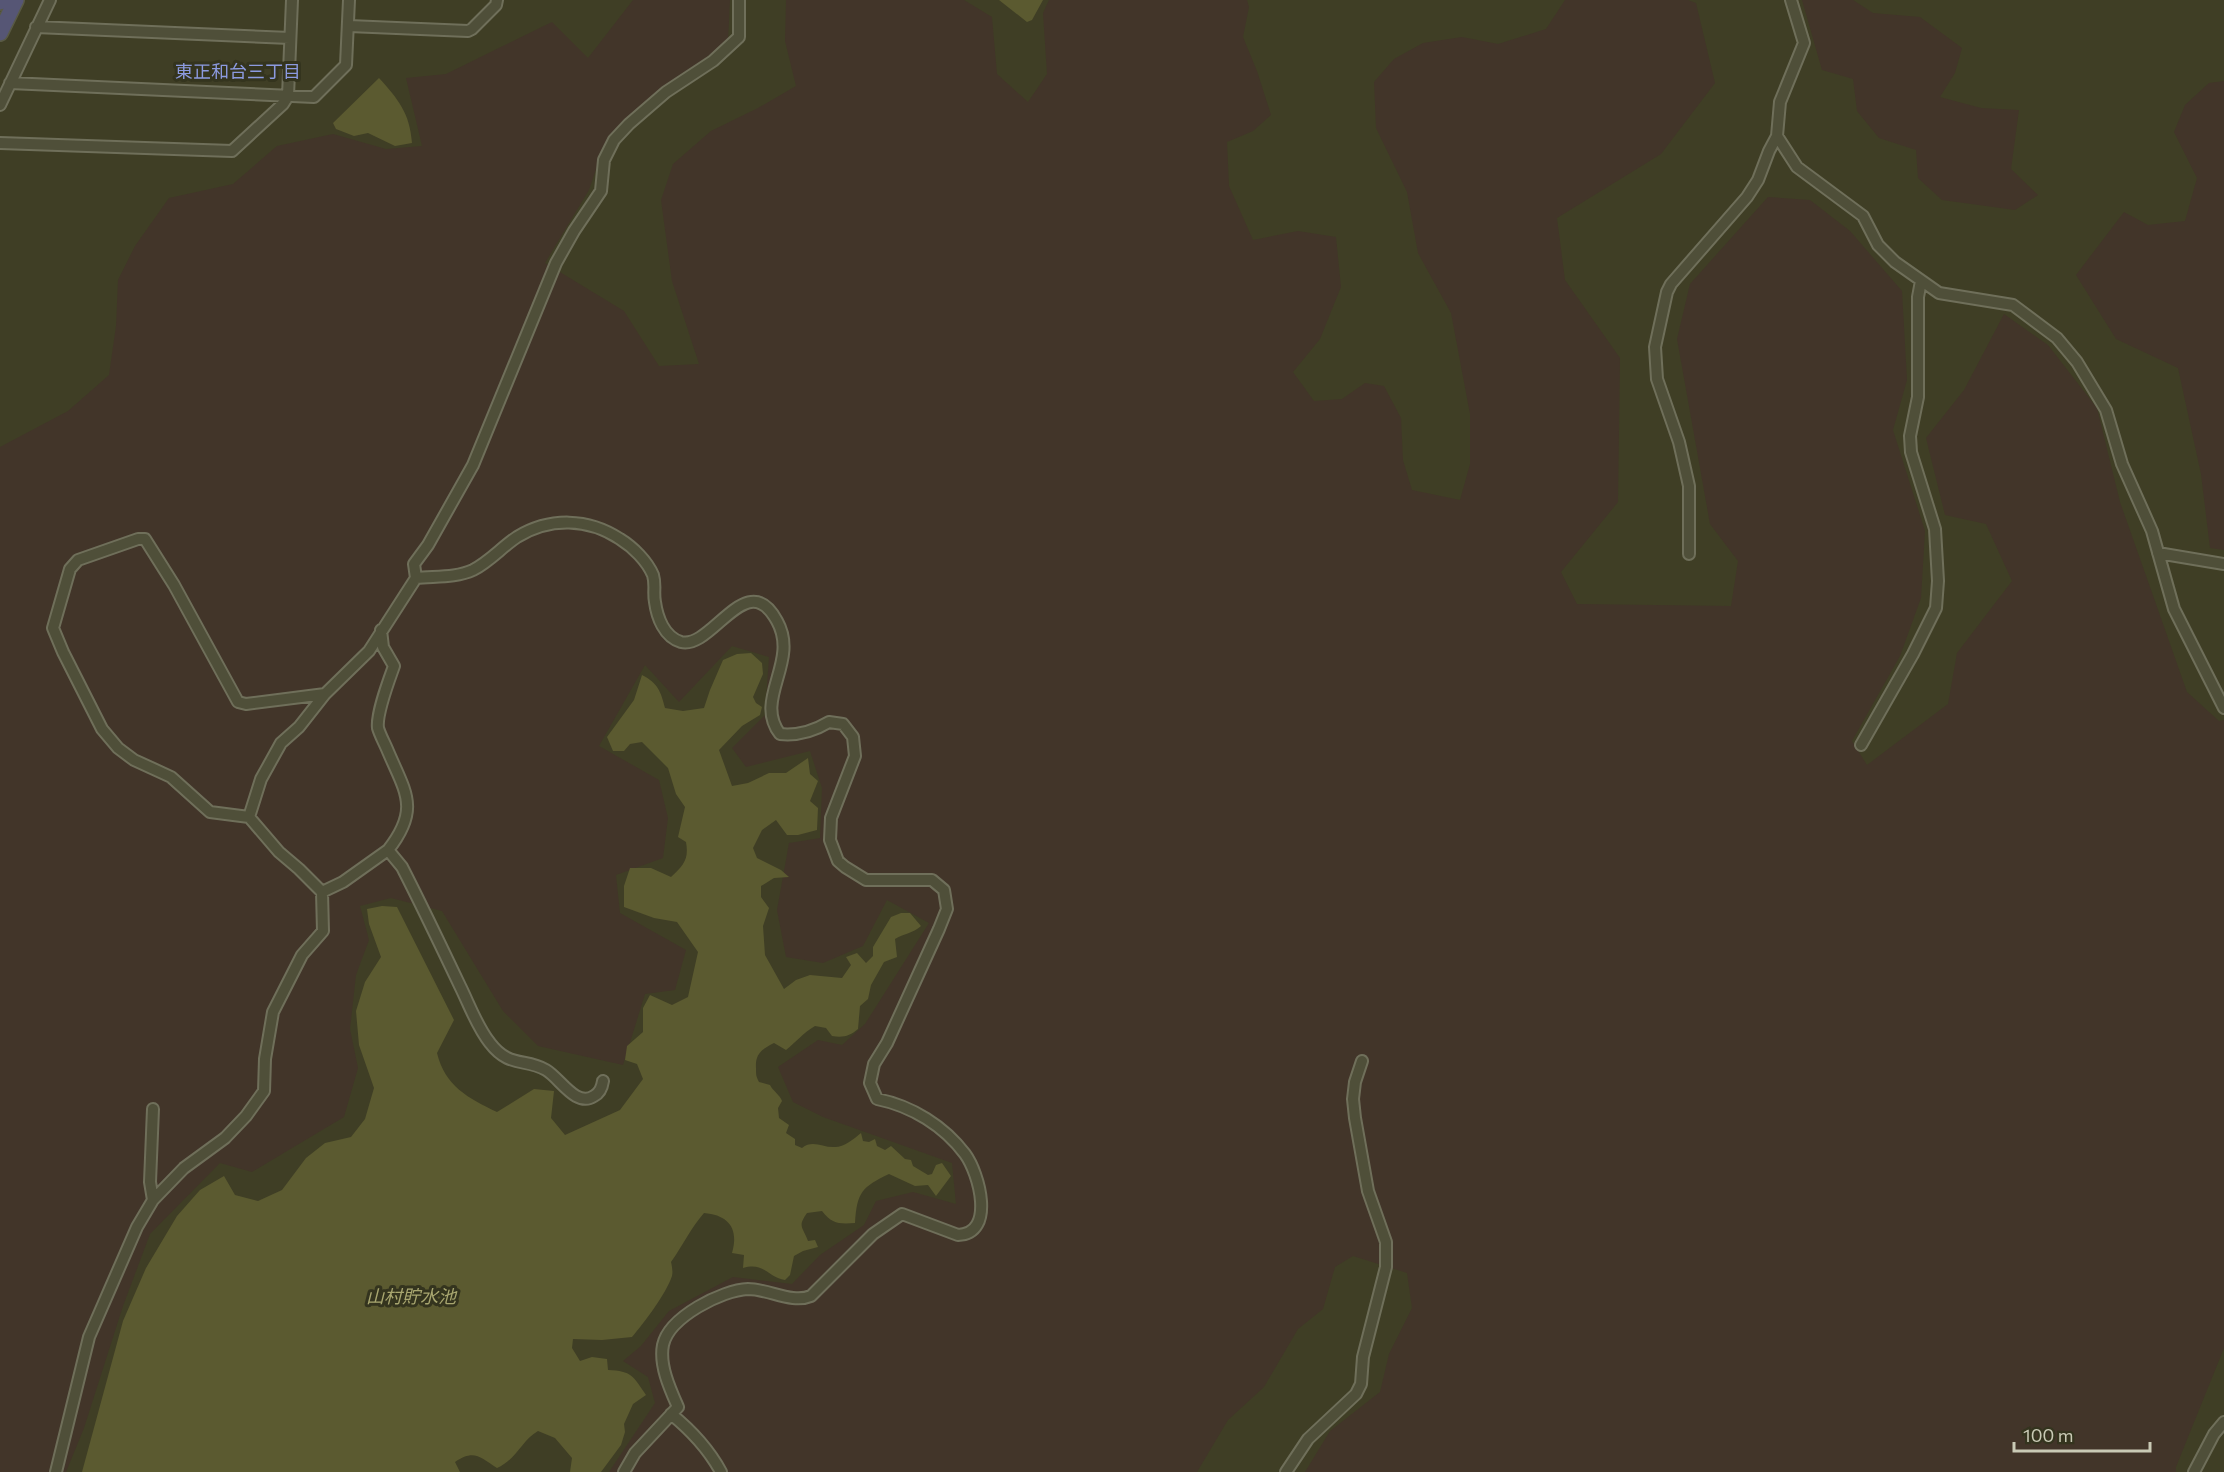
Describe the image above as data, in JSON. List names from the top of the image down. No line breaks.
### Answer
{"districts":["東正和台三丁目"],"water":["山村貯水池"],"scale_bar":"100 m"}
